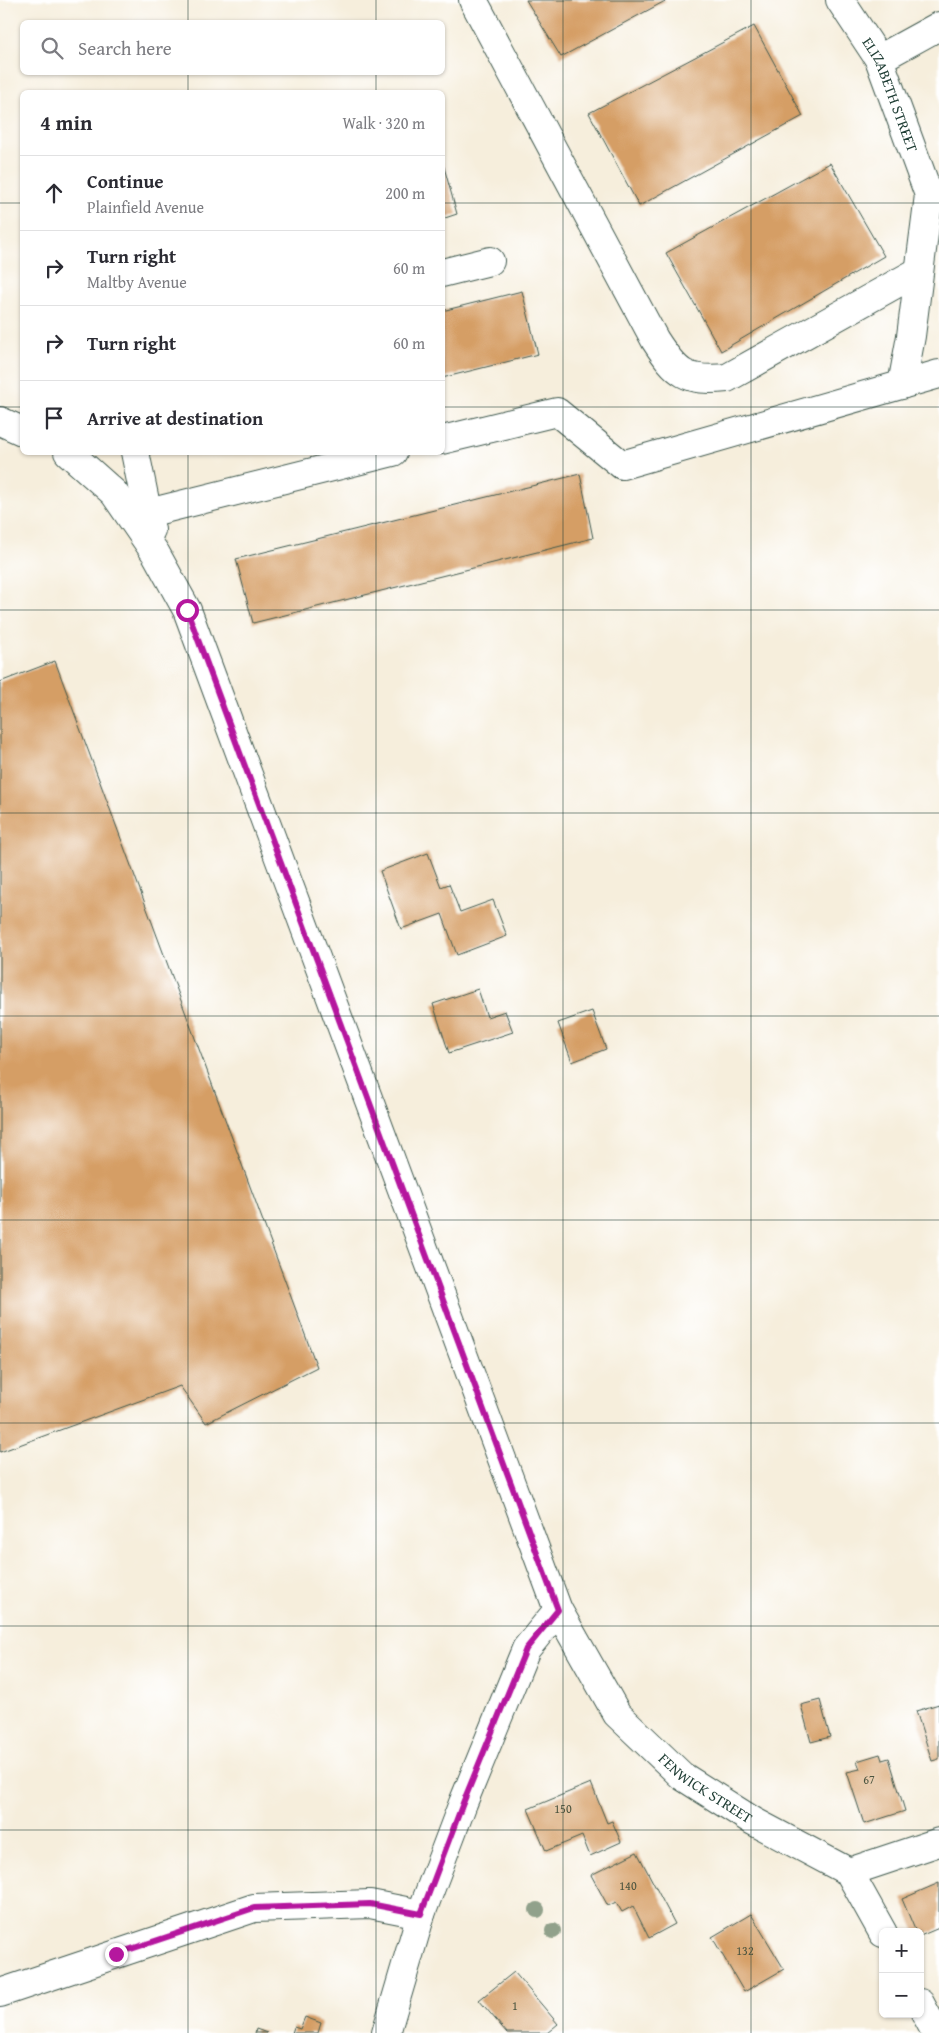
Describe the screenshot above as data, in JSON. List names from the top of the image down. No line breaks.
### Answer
{"streets":{"street":["ELIZABETH STREET","FENWICK STREET"]},"house_numbers":["67","150","140","132","1"],"page":{"search":"Search here","heading":["4 min","Walk · 320 m"],"list":[["Continue","Plainfield Avenue","200 m"],["Turn right","Maltby Avenue","60 m"],["Turn right","60 m"],"Arrive at destination"],"map_buttons":["+","−"]}}
